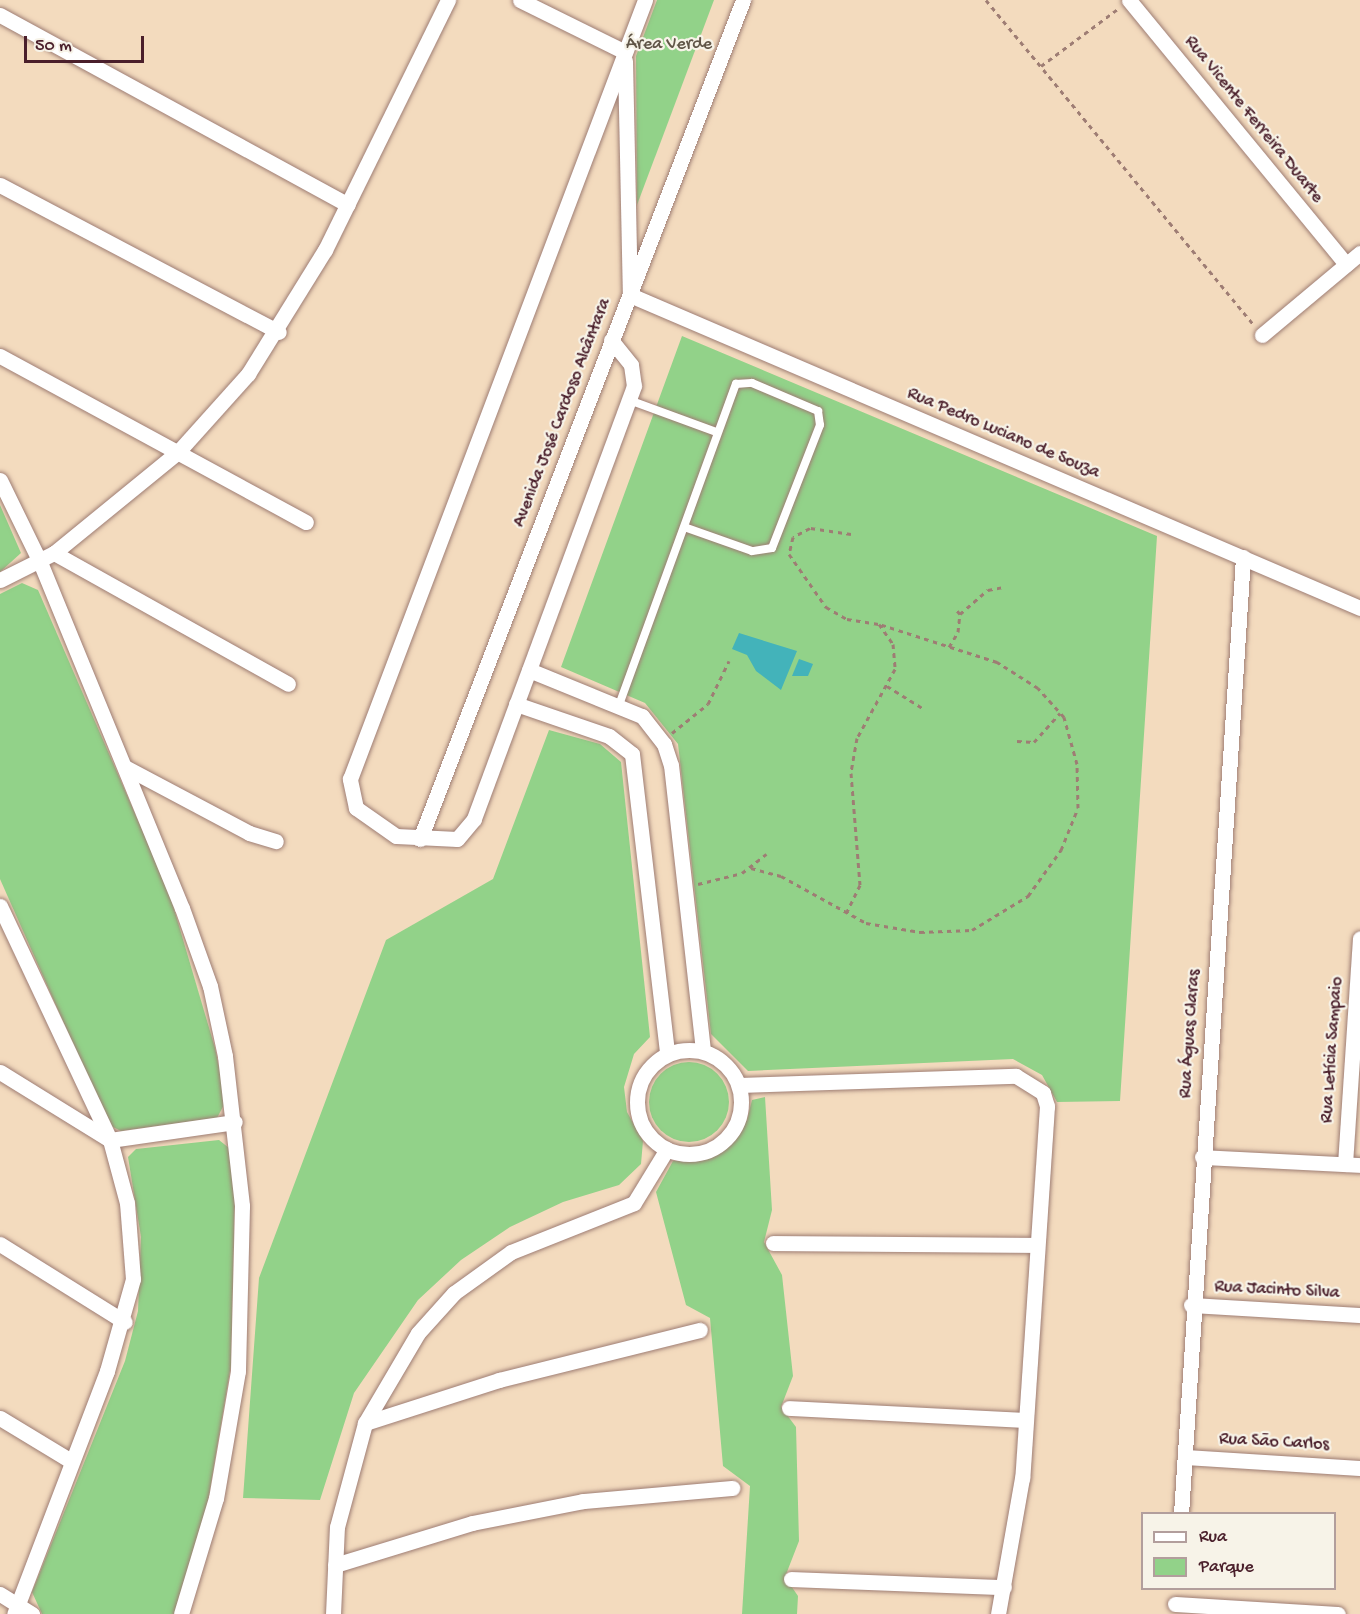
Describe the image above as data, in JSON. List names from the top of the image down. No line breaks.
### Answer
{"streets":{"street":["Rua Vicente Ferreira Duarte","Avenida José Cardoso Alcântara","Rua Pedro Luciano de Souza","Rua Águas Claras","Rua Letícia Sampaio","Rua Jacinto Silva","Rua São Carlos"]},"crossings":[["Avenida José Cardoso Alcântara","Rua Pedro Luciano de Souza"],["Rua Pedro Luciano de Souza","Rua Águas Claras"],["Rua Águas Claras","Rua Jacinto Silva"],["Rua Águas Claras","Rua São Carlos"]],"parks":["Área Verde"],"legend":["Rua","Parque"],"scale_bar":"50 m"}
